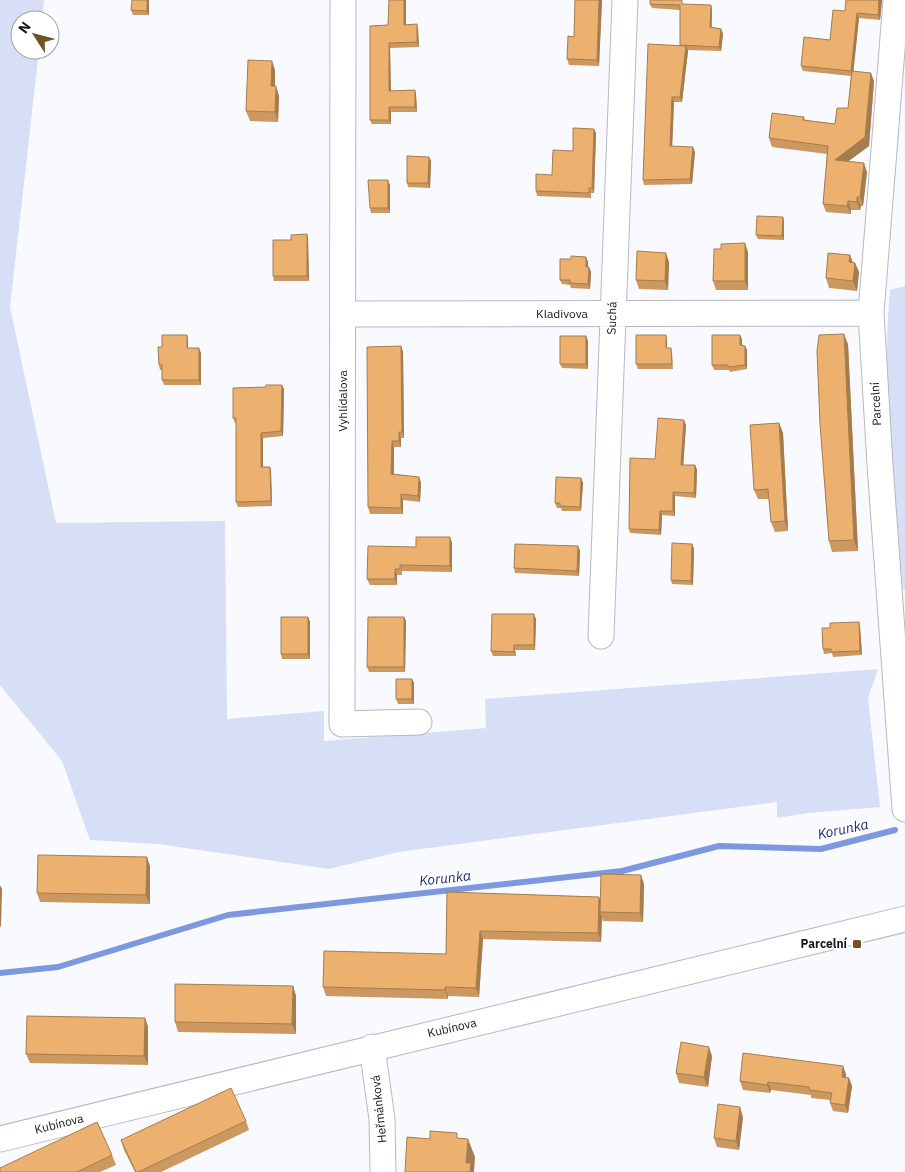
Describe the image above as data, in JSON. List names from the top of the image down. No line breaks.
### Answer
{"streets":{"street":["Kladivova","Suchá","Vyhlídalova","Parcelní","Kubínova","Heřmánková"]},"crossings":[["Kladivova","Suchá"],["Kladivova","Vyhlídalova"],["Kladivova","Parcelní"],["Kubínova","Heřmánková"]],"water":["Korunka"],"places":{"transit":["Parcelní"]},"north":"top left"}
